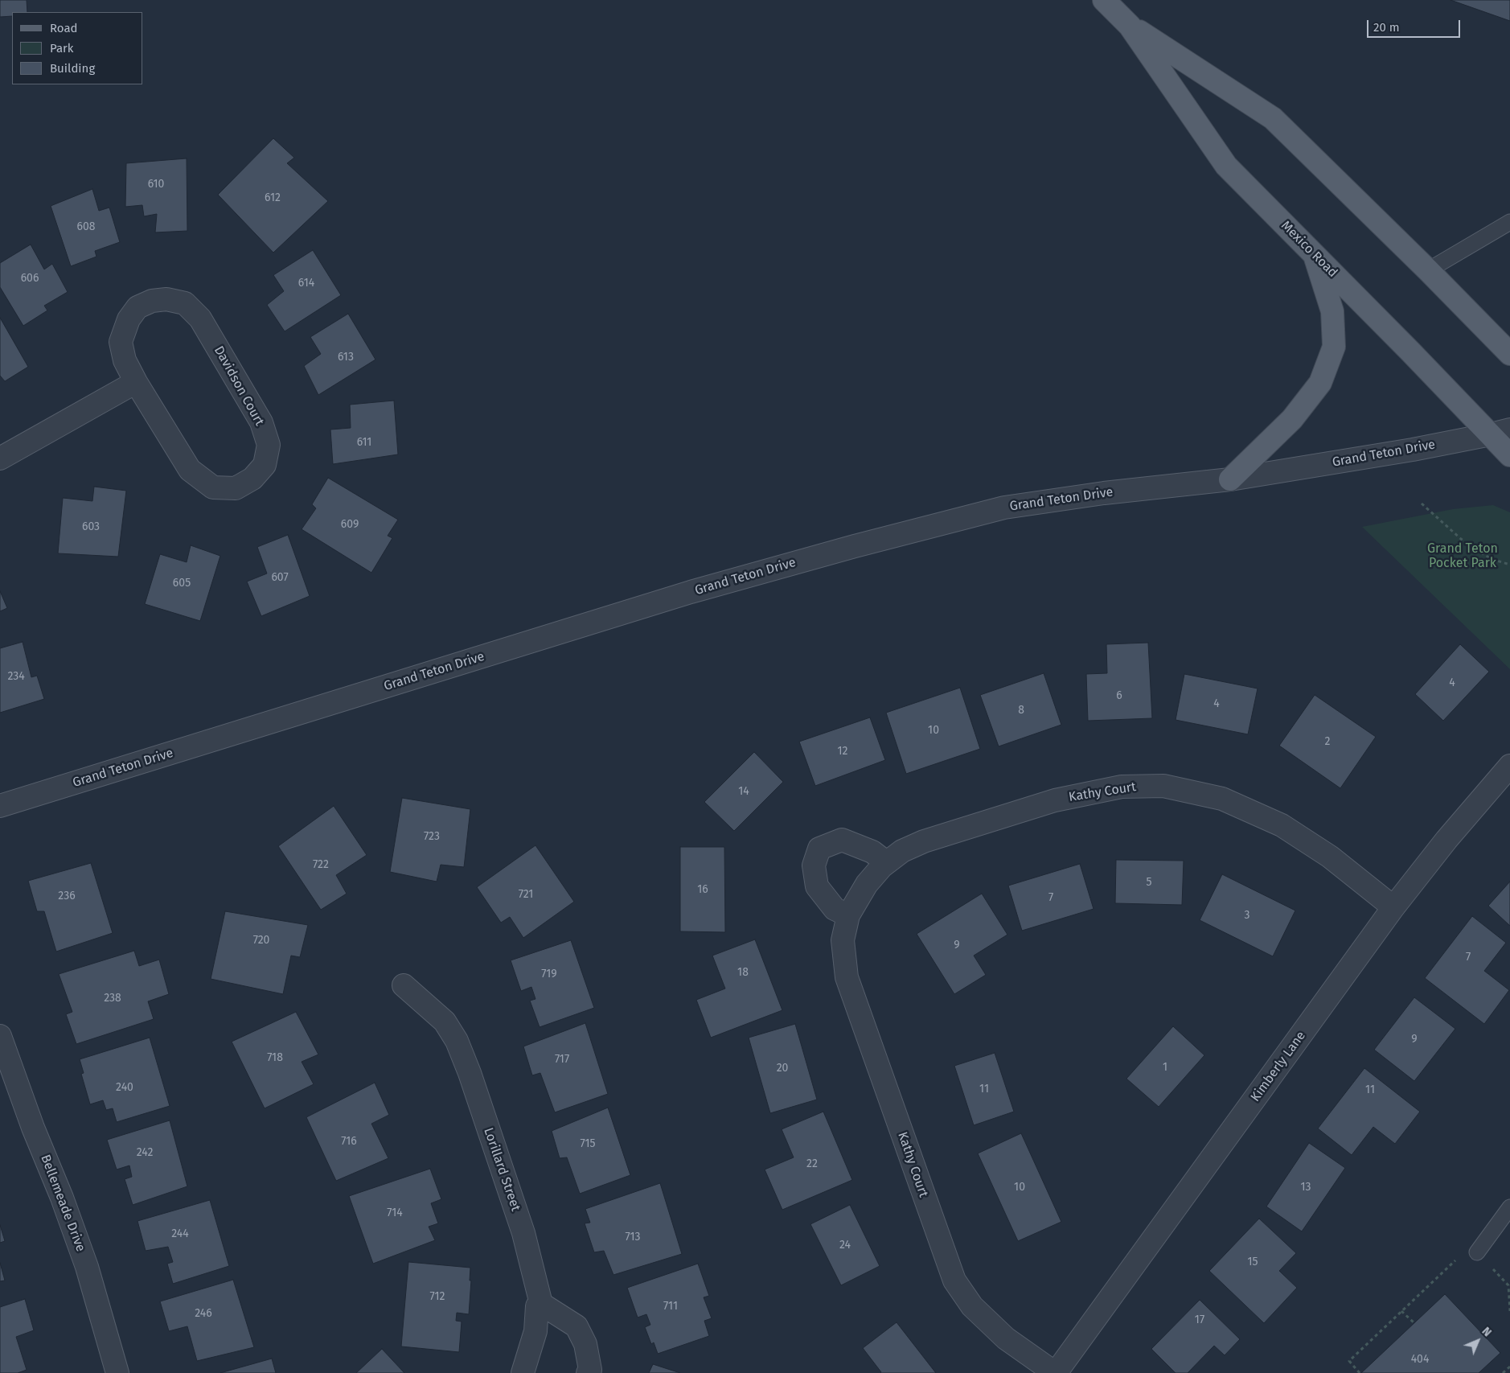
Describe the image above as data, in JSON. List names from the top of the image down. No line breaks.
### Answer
{"streets":{"main road":["Mexico Road"],"street":["Davidson Court","Grand Teton Drive","Kathy Court","Kimberly Lane","Lorillard Street","Bellemeade Drive"]},"crossings":[["Mexico Road","Grand Teton Drive"],["Kathy Court","Kimberly Lane"]],"parks":["Grand Teton Pocket Park"],"house_numbers":["610","612","608","606","614","613","611","609","603","607","605","234","4","6","4","8","10","2","12","14","723","722","5","16","721","236","7","3","720","9","7","18","719","238","9","718","717","1","20","240","11","11","716","715","242","22","10","13","714","244","713","24","15","712","711","246","17","404"],"legend":["Road","Park","Building"],"scale_bar":"20 m","north":"top right"}
